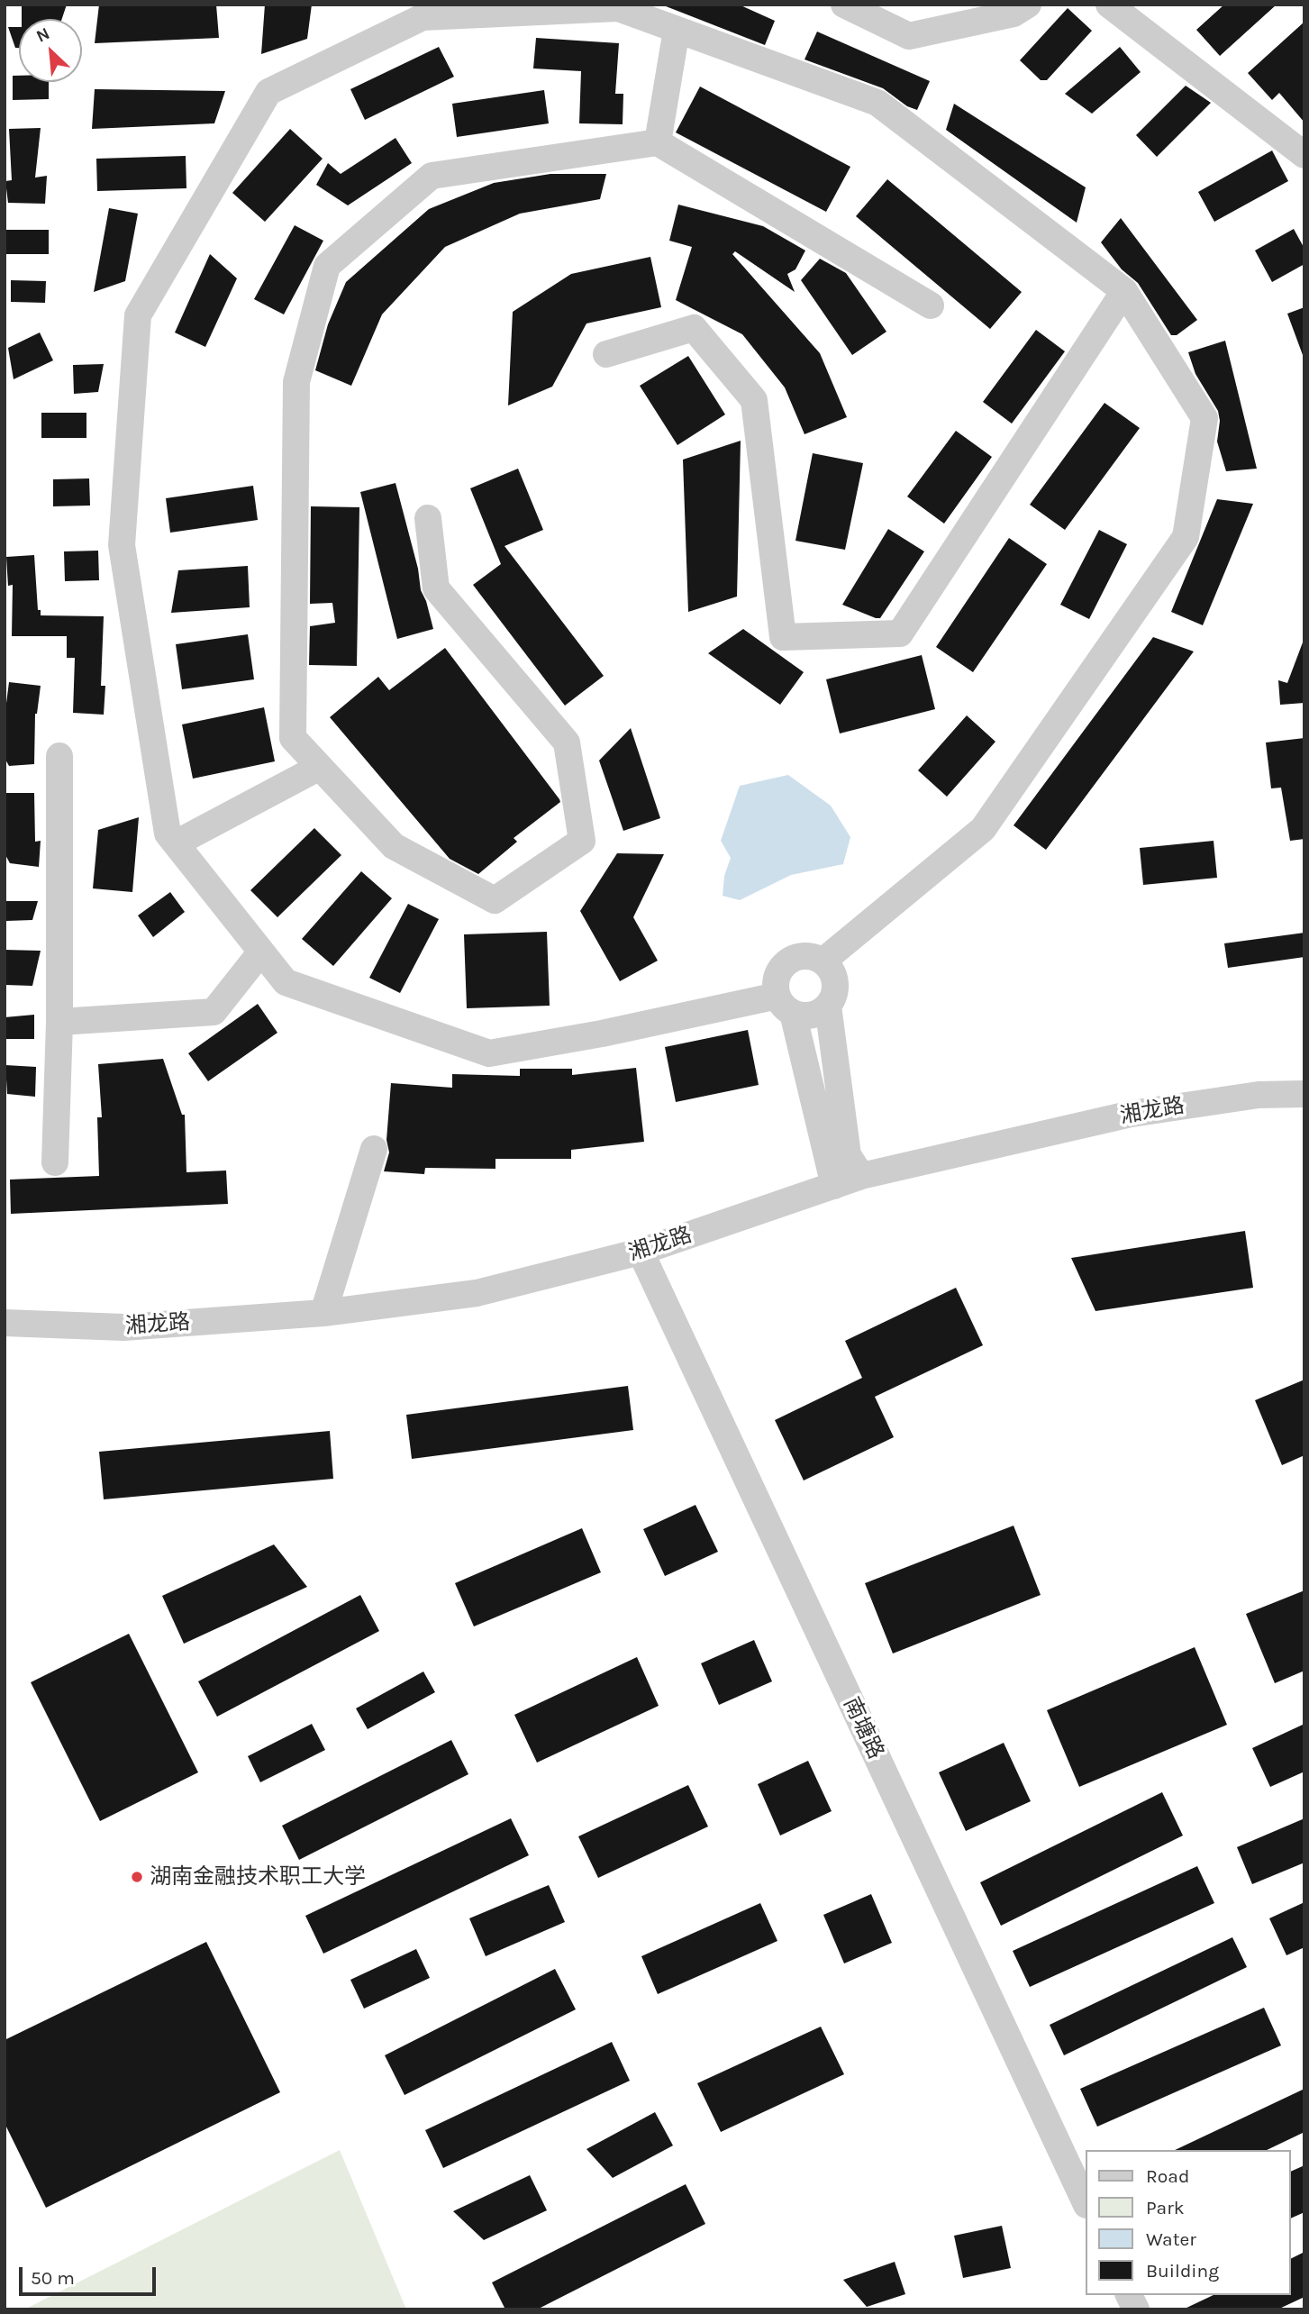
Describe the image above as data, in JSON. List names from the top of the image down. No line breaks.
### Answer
{"streets":{"street":["湘龙路","南塘路"]},"crossings":[["湘龙路","南塘路"]],"places":["湖南金融技术职工大学"],"legend":["Road","Park","Water","Building"],"scale_bar":"50 m","north":"top left"}
